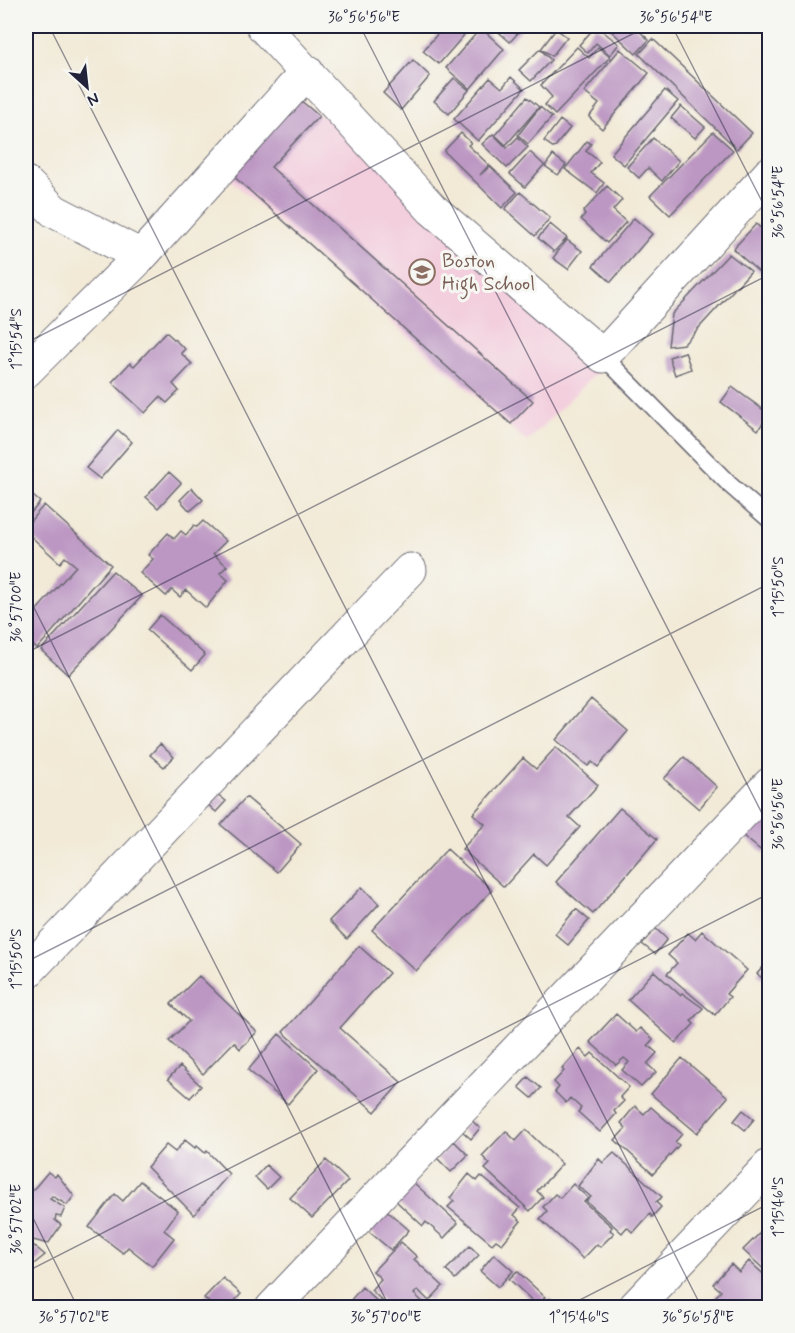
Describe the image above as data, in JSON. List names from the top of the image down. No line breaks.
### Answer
{"places":{"school or university":["Boston High School"]},"north":"bottom right","coordinates":["36°56'56\"E","36°56'54\"E","1°15'54\"S","1°15'50\"S","36°57'00\"E","1°15'46\"S","36°57'02\"E","36°56'58\"E"]}
